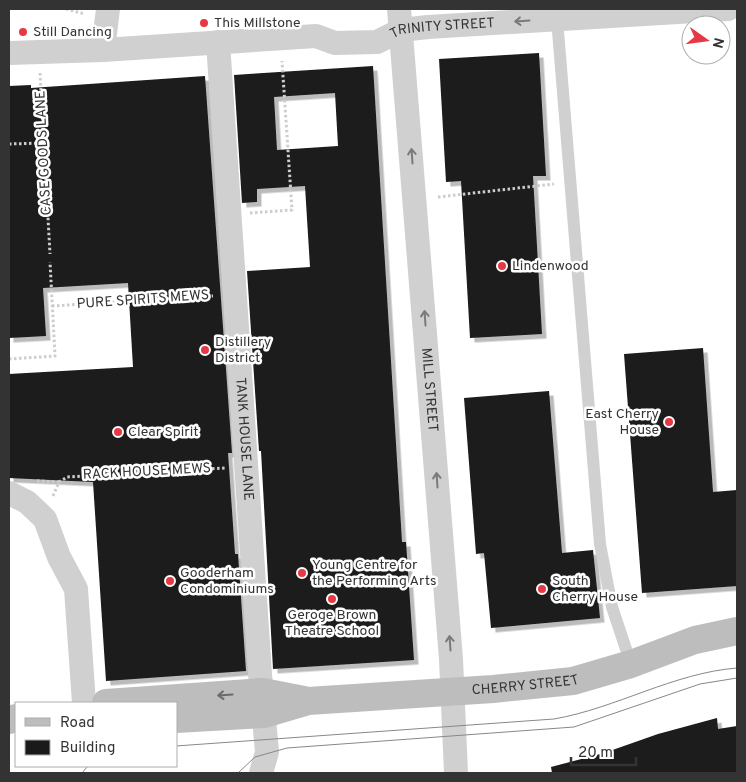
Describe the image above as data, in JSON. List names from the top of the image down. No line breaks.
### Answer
{"streets":{"street":["TRINITY STREET","MILL STREET","TANK HOUSE LANE","CHERRY STREET"],"path":["CASE GOODS LANE","PURE SPIRITS MEWS","RACK HOUSE MEWS"]},"crossings":[["TRINITY STREET","CASE GOODS LANE"],["TRINITY STREET","MILL STREET"],["TRINITY STREET","TANK HOUSE LANE"],["PURE SPIRITS MEWS","TANK HOUSE LANE"],["MILL STREET","CHERRY STREET"],["TANK HOUSE LANE","RACK HOUSE MEWS"],["TANK HOUSE LANE","CHERRY STREET"]],"one_way":["MILL STREET"],"places":["This Millstone","Still Dancing","Lindenwood","Distillery District","East Cherry House","Clear Spirit","Young Centre for the Performing Arts","Gooderham Condominiums","South Cherry House","Geroge Brown Theatre School"],"legend":["Road","Building"],"scale_bar":"20 m","north":"right"}
